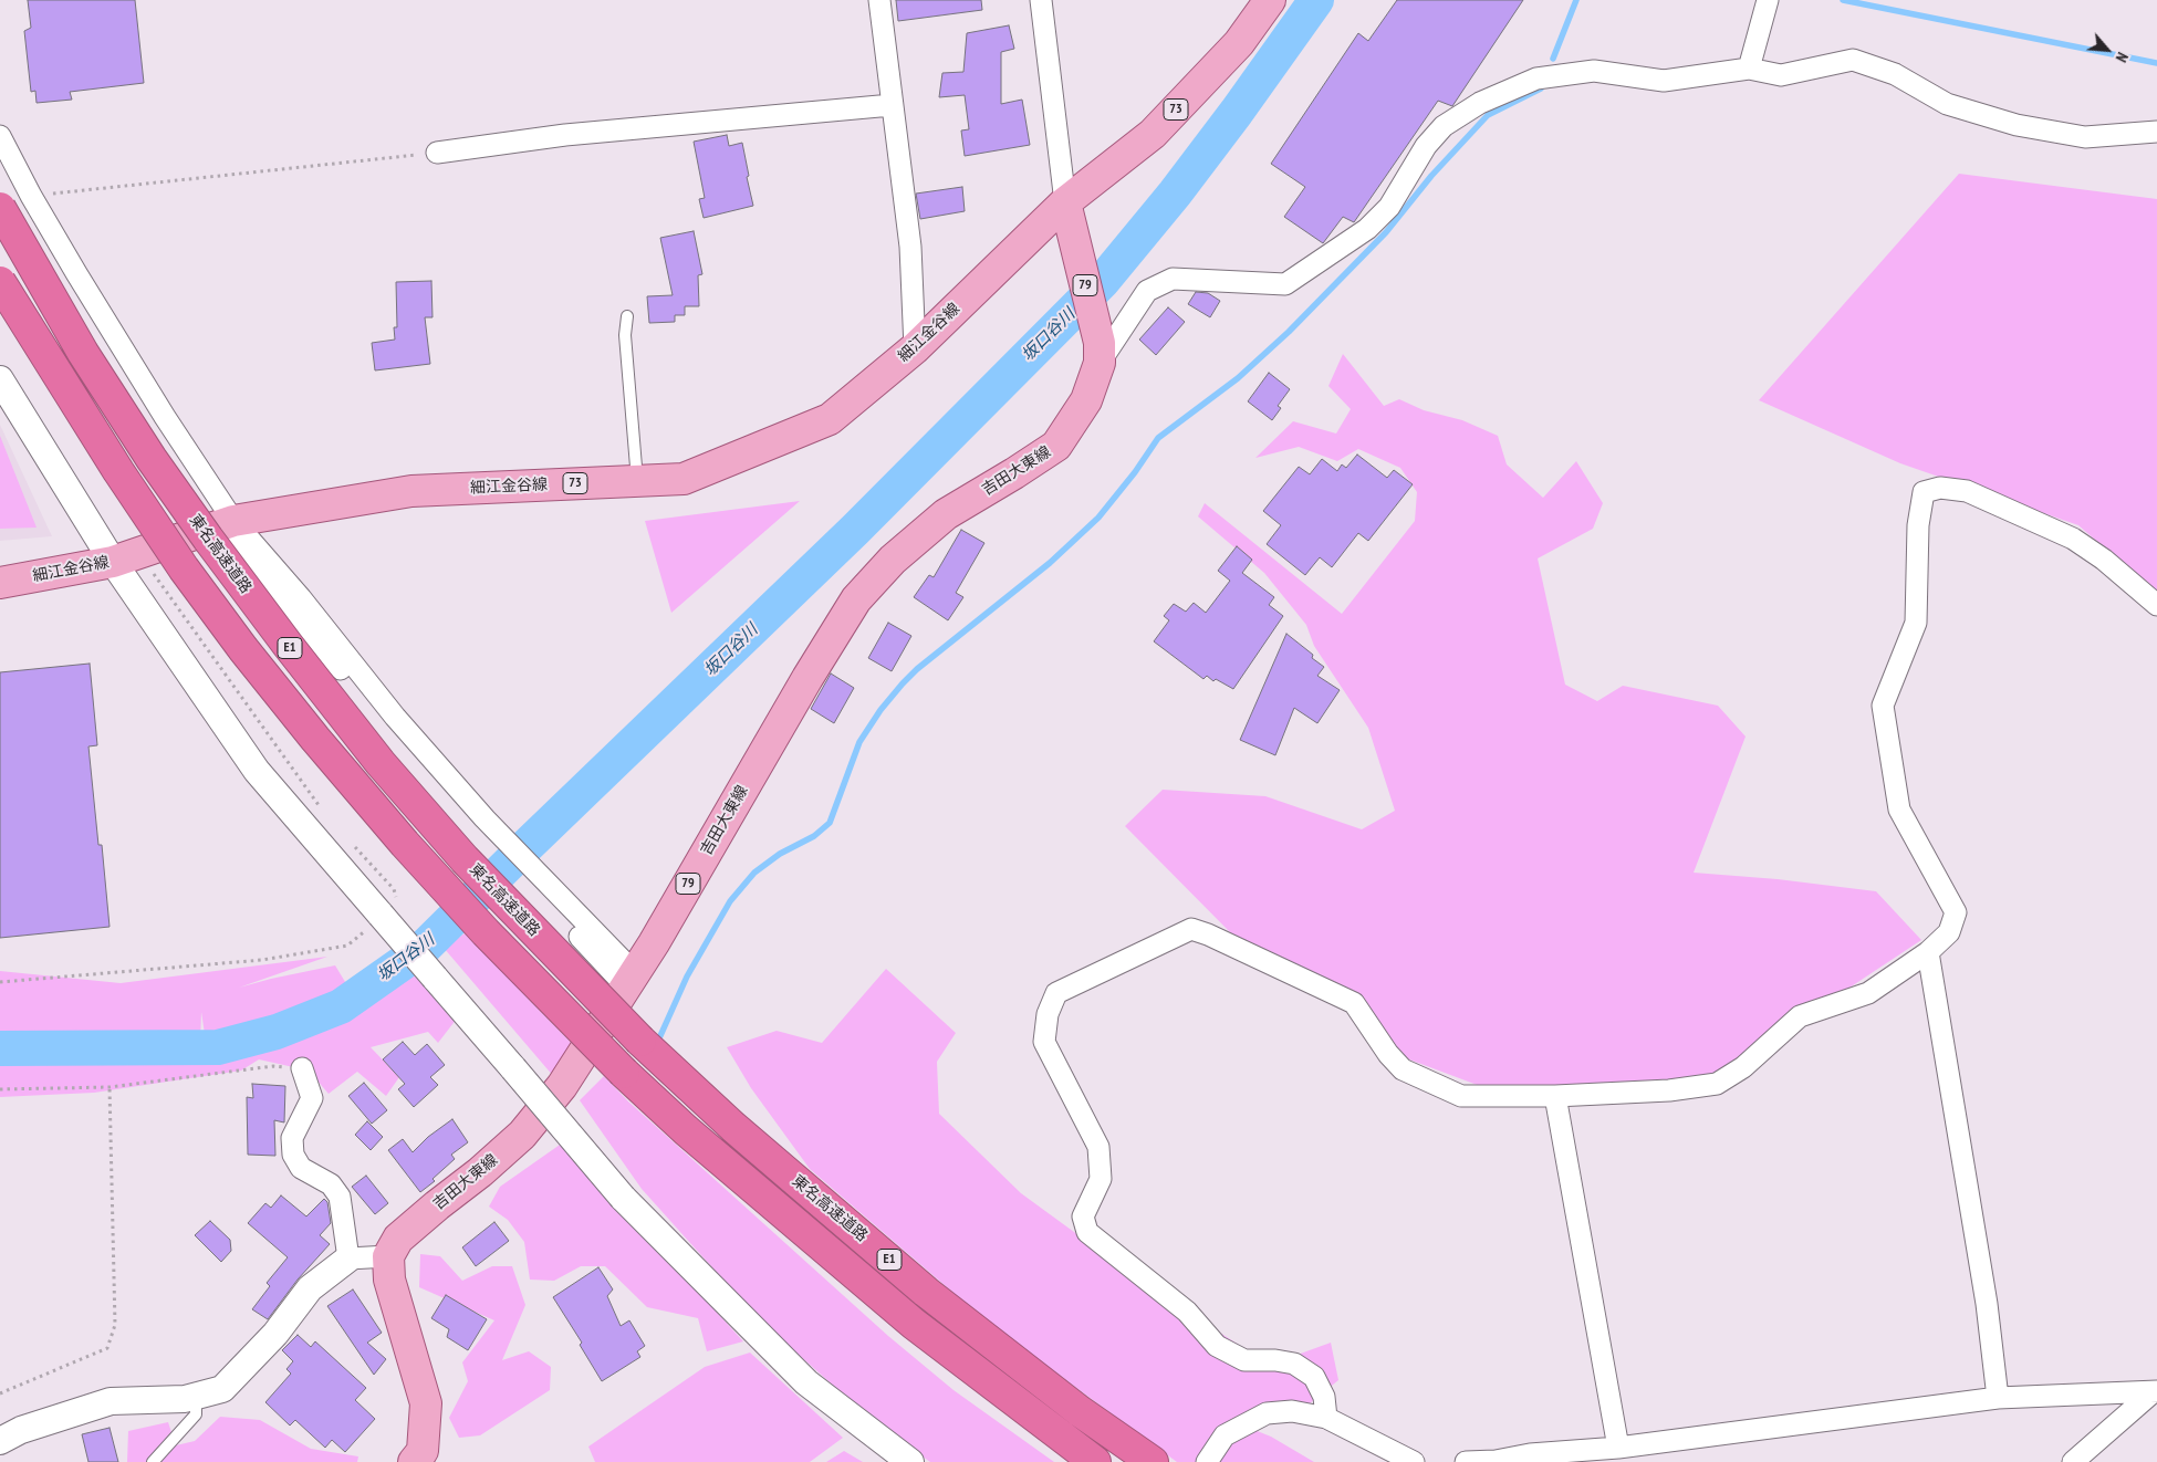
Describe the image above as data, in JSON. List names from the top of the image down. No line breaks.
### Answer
{"streets":{"highway":["東名高速道路","E1"],"main road":["73","79","細江金谷線","吉田大東線"]},"crossings":[["73","79"],["73","細江金谷線"],["79","細江金谷線"],["79","吉田大東線"]],"water":["坂口谷川"],"north":"bottom right"}
